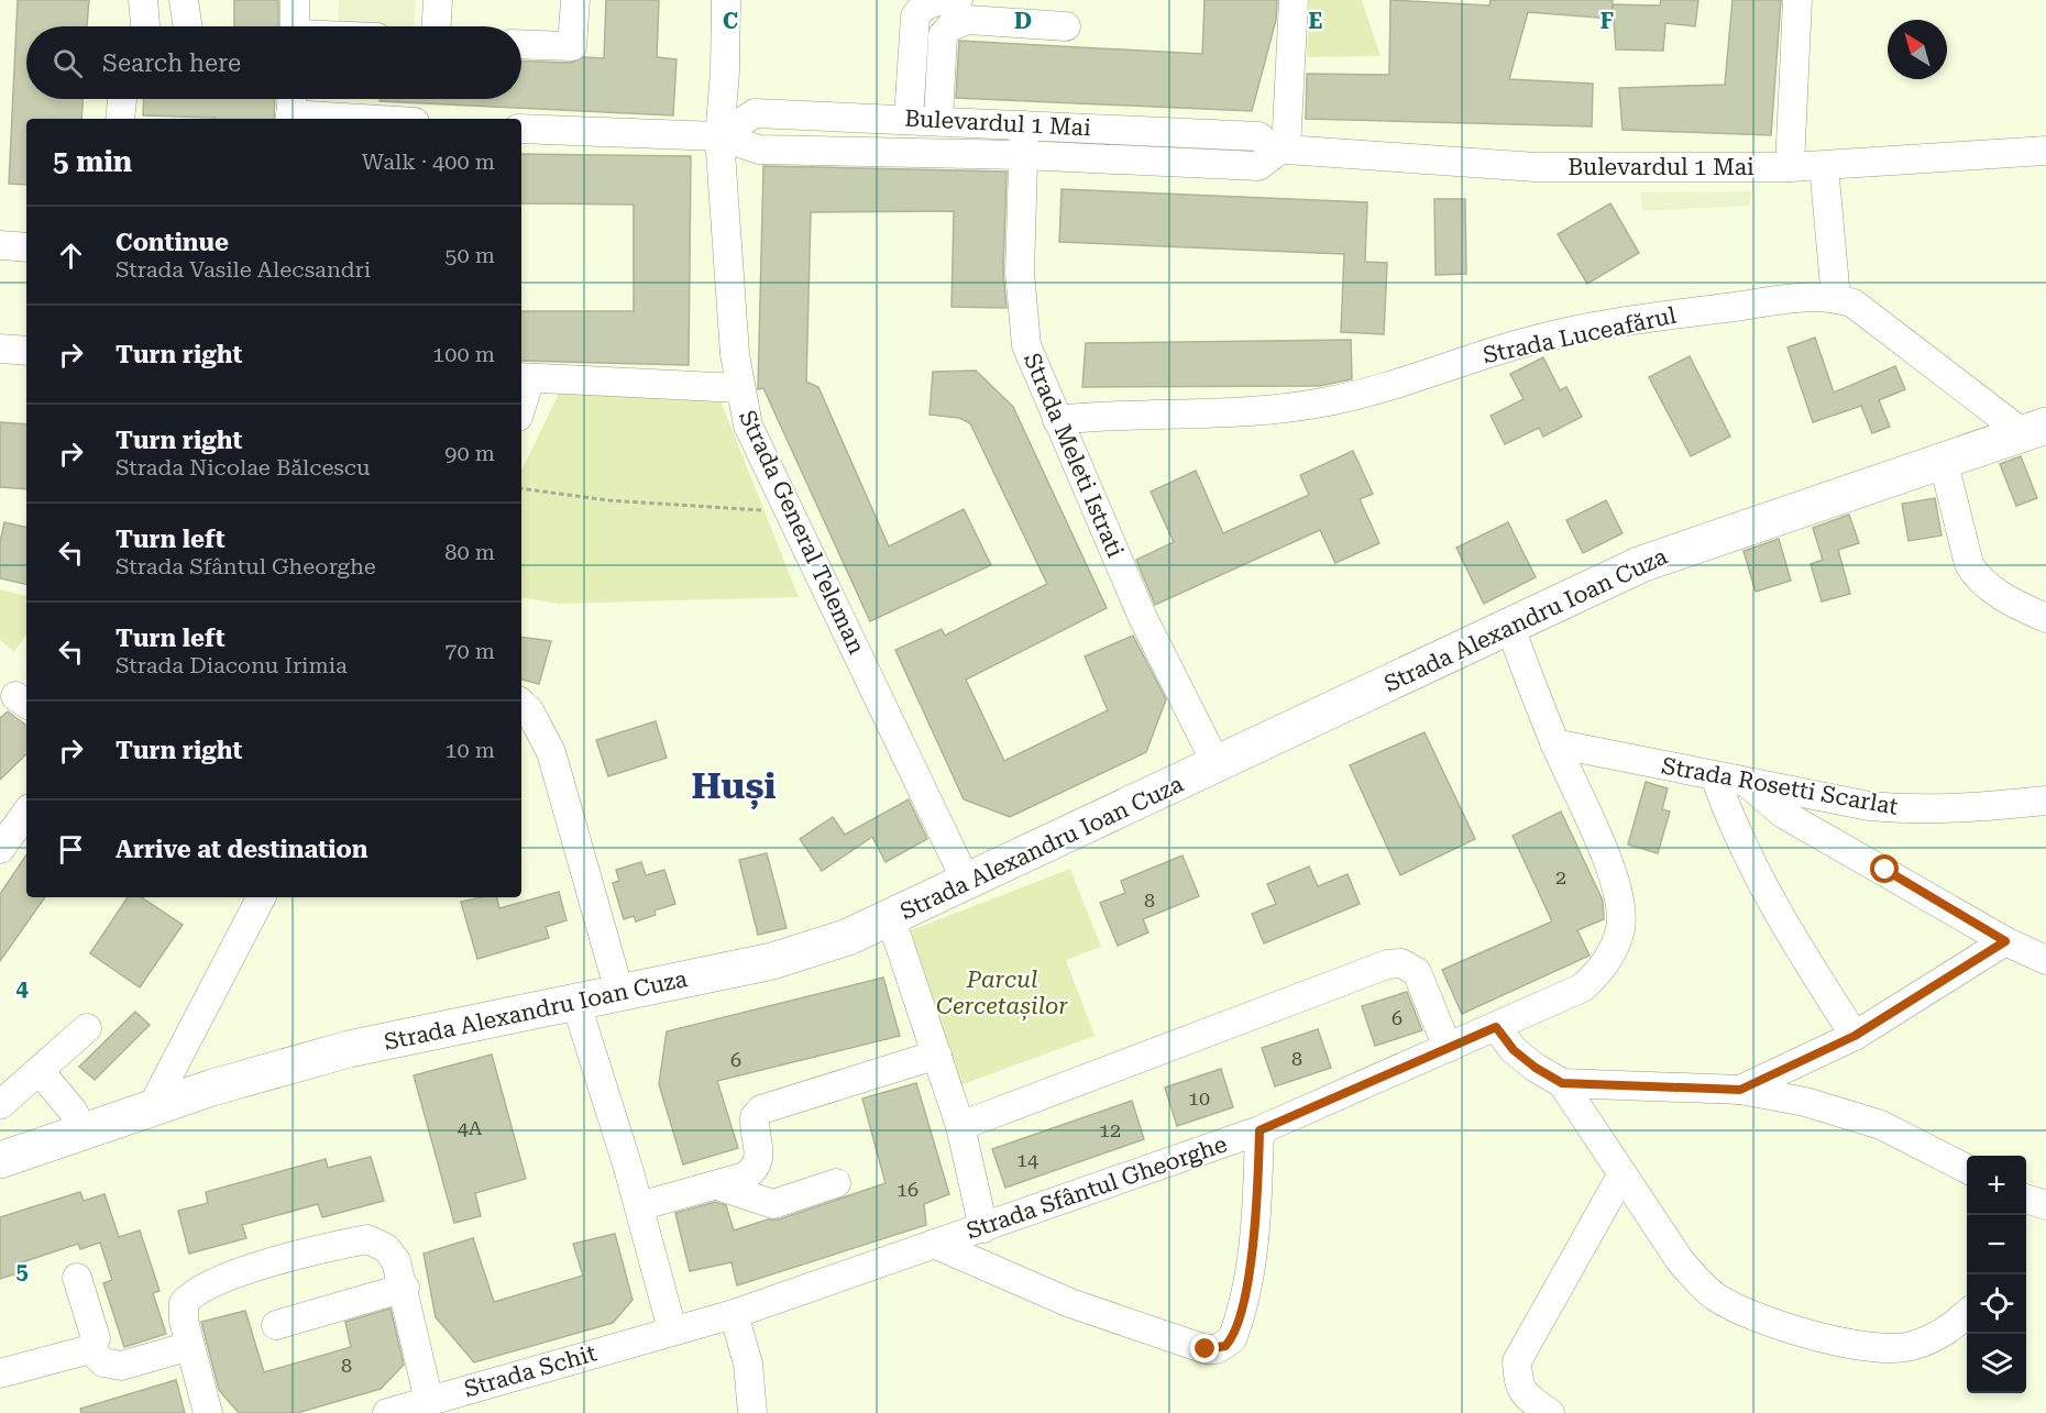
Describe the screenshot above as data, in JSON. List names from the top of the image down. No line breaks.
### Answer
{"streets":{"highway":["Strada Alexandru Ioan Cuza"],"street":["Bulevardul 1 Mai","Strada Luceafărul","Strada Meleti Istrati","Strada General Teleman","Strada Rosetti Scarlat","Strada Sfântul Gheorghe","Strada Schit"]},"crossings":[["Bulevardul 1 Mai","Strada Meleti Istrati"],["Bulevardul 1 Mai","Strada General Teleman"],["Strada Luceafărul","Strada Meleti Istrati"],["Strada Meleti Istrati","Strada Alexandru Ioan Cuza"],["Strada General Teleman","Strada Alexandru Ioan Cuza"],["Strada Alexandru Ioan Cuza","Strada Sfântul Gheorghe"],["Strada Rosetti Scarlat","Strada Sfântul Gheorghe"],["Strada Sfântul Gheorghe","Strada Schit"]],"districts":["Huși"],"parks":["Parcul Cercetașilor"],"house_numbers":["2","8","6","8","6","10","4A","12","14","16","8"],"north":"top left","page":{"search":"Search here","heading":["5 min","Walk · 400 m"],"list":[["Continue","Strada Vasile Alecsandri","50 m"],["Turn right","100 m"],["Turn right","Strada Nicolae Bălcescu","90 m"],["Turn left","Strada Sfântul Gheorghe","80 m"],["Turn left","Strada Diaconu Irimia","70 m"],["Turn right","10 m"],"Arrive at destination"],"map_buttons":["+","−"]},"grid":{"columns":["C","D","E","F"],"rows":["4","5"]}}
